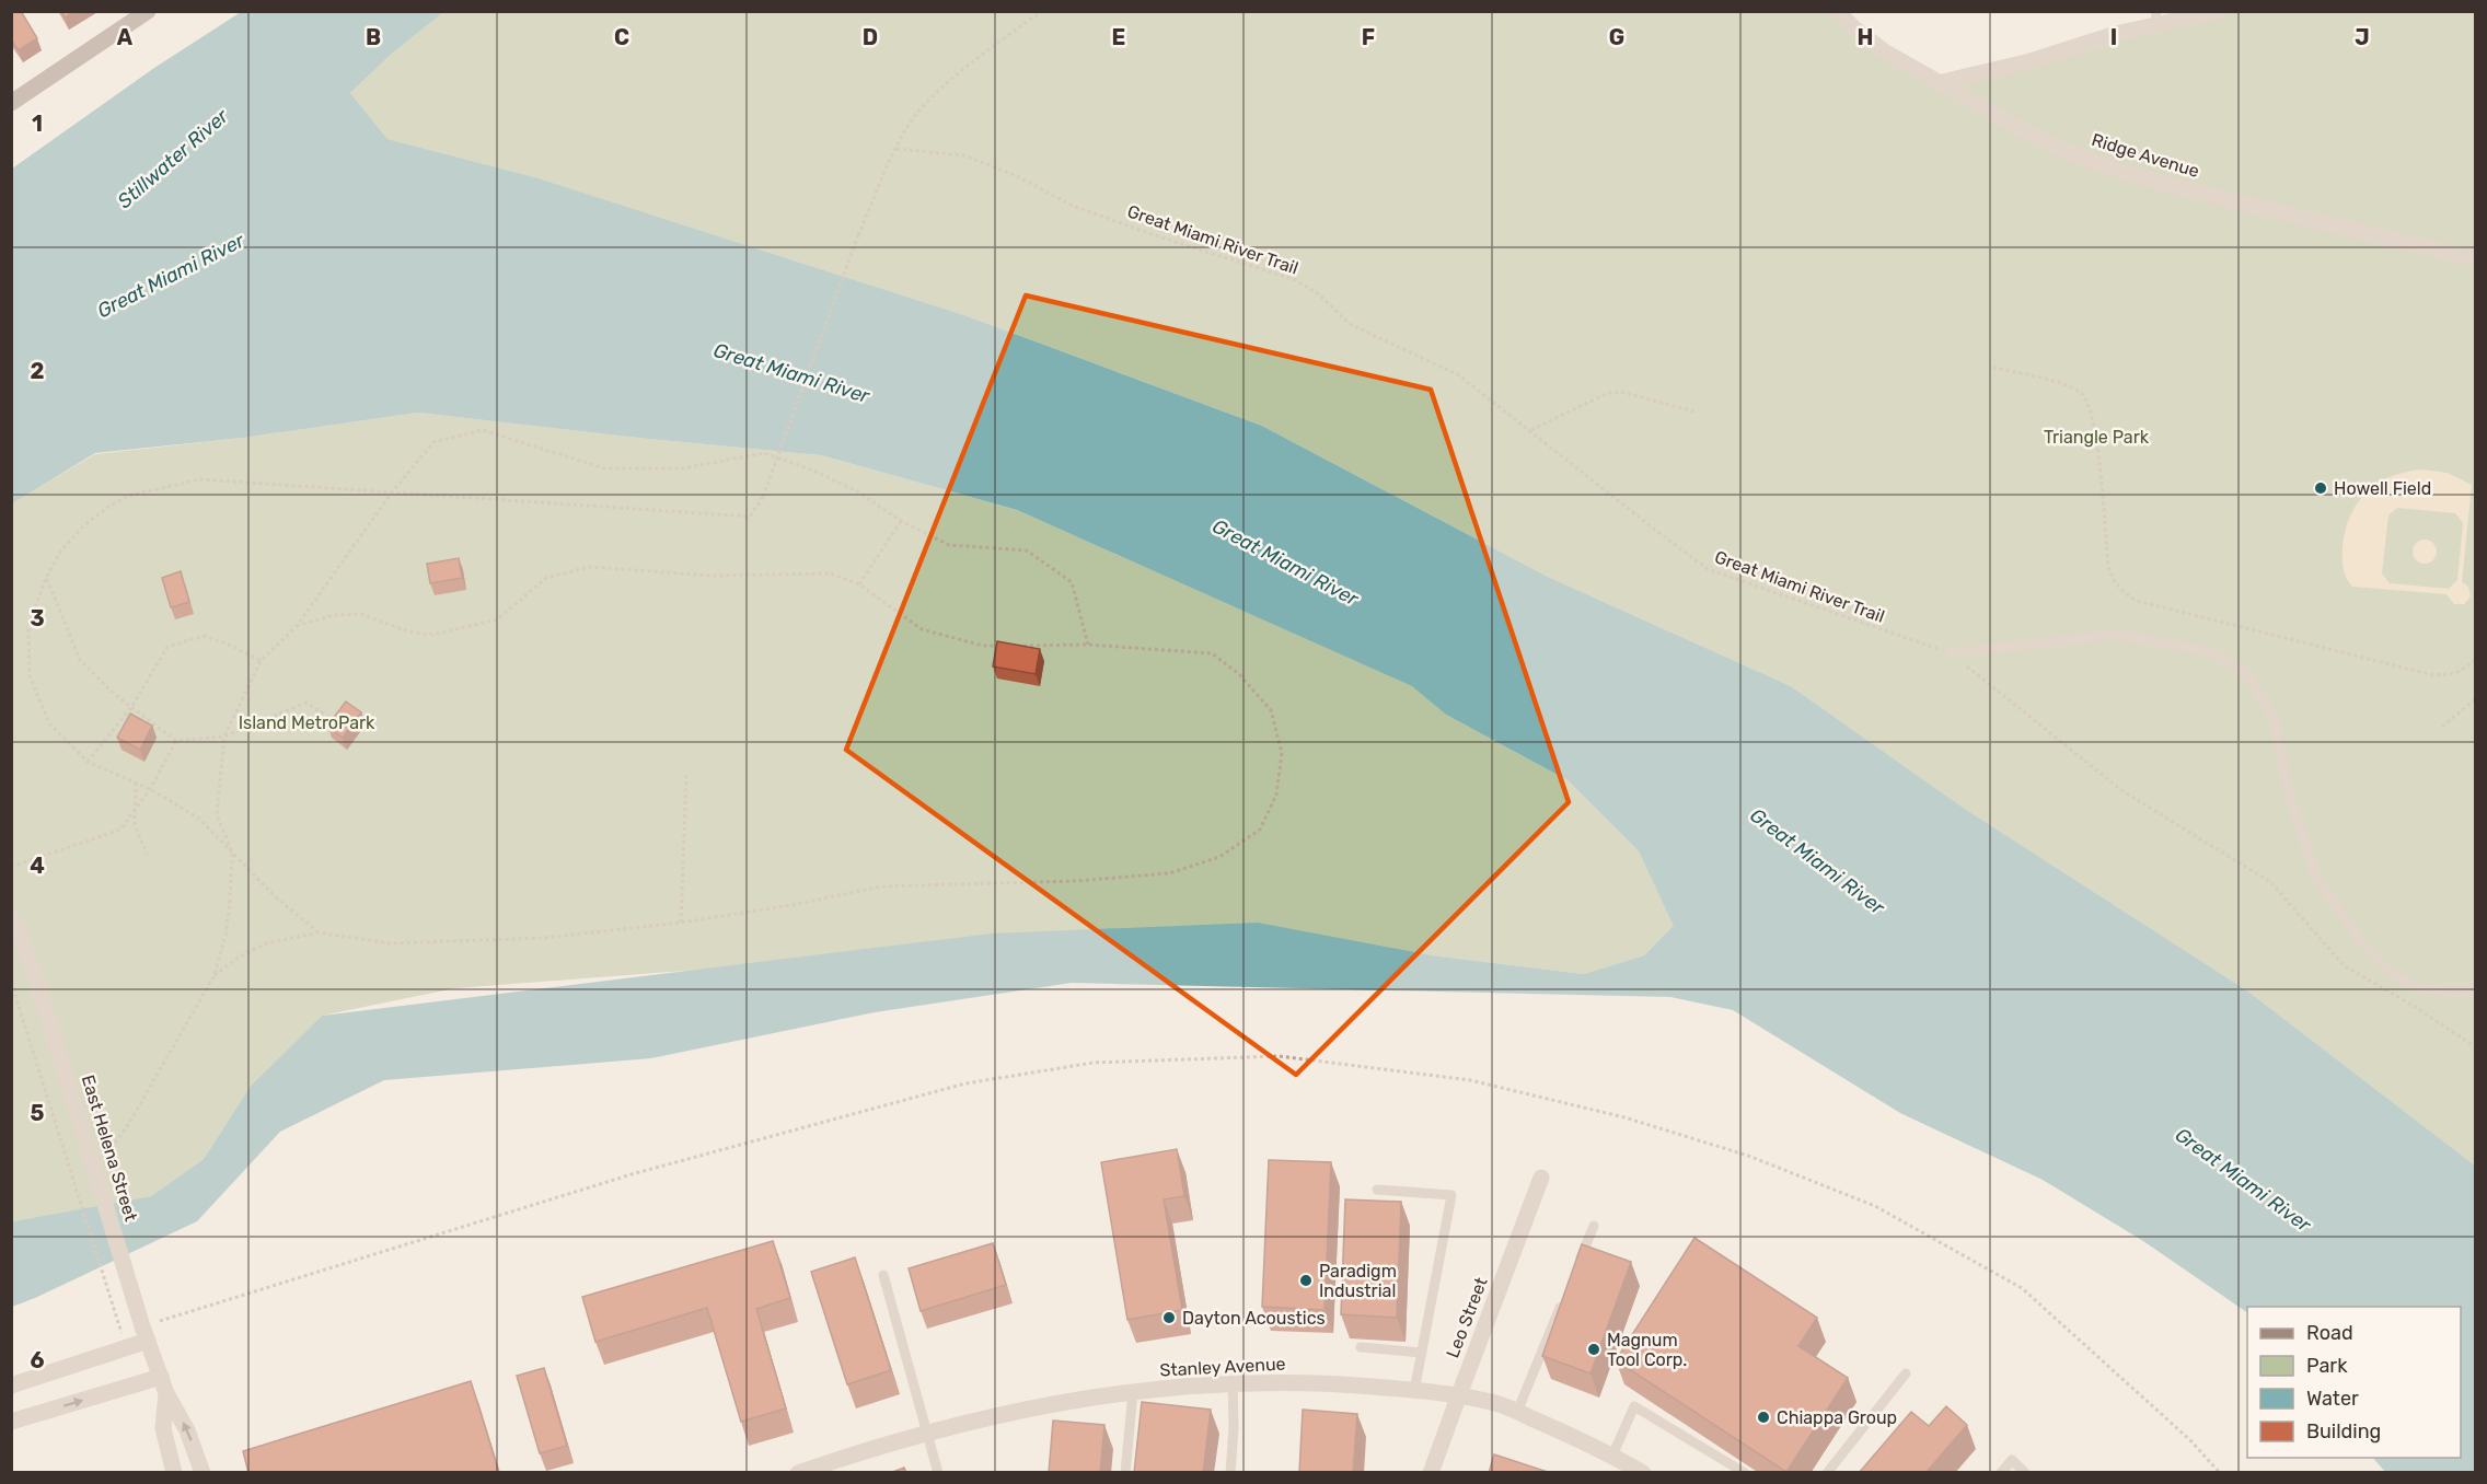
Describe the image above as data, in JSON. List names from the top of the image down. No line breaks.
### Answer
{"streets":{"street":["Ridge Avenue","East Helena Street","Leo Street","Stanley Avenue"],"path":["Great Miami River Trail"]},"crossings":[["Leo Street","Stanley Avenue"]],"water":["Stillwater River","Great Miami River"],"parks":["Triangle Park","Island MetroPark"],"places":["Howell Field","Paradigm Industrial","Dayton Acoustics","Magnum Tool Corp.","Chiappa Group"],"legend":["Road","Park","Water","Building"],"grid":{"columns":["A","B","C","D","E","F","G","H","I","J"],"rows":["1","2","3","4","5","6"]}}
